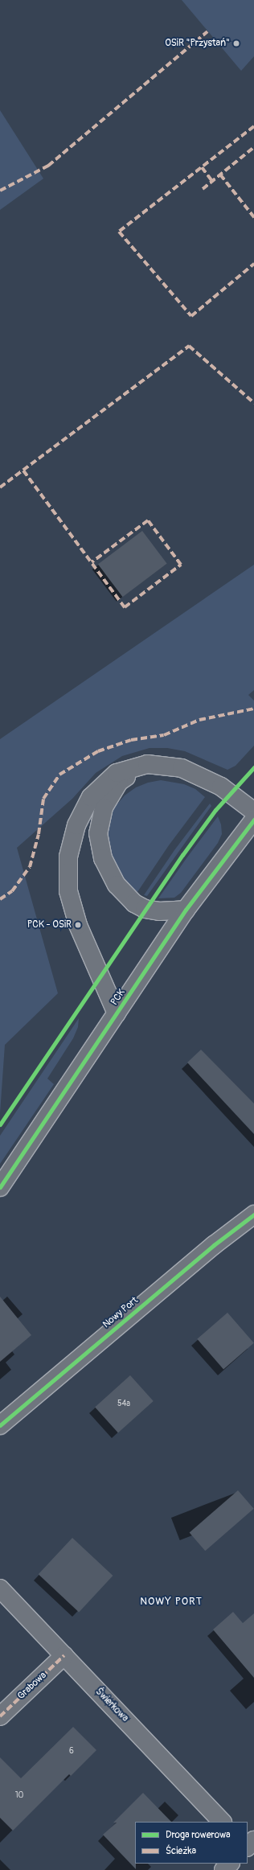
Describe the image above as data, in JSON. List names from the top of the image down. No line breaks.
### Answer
{"streets":{"street":["PCK","Nowy Port","Grabowa","Świerkowa"]},"crossings":[["Grabowa","Świerkowa"]],"districts":["NOWY PORT"],"places":["OSiR \"Przystań\"","PCK - OSiR"],"house_numbers":["54a","6","10"],"legend":["Droga rowerowa","Ścieżka"]}
